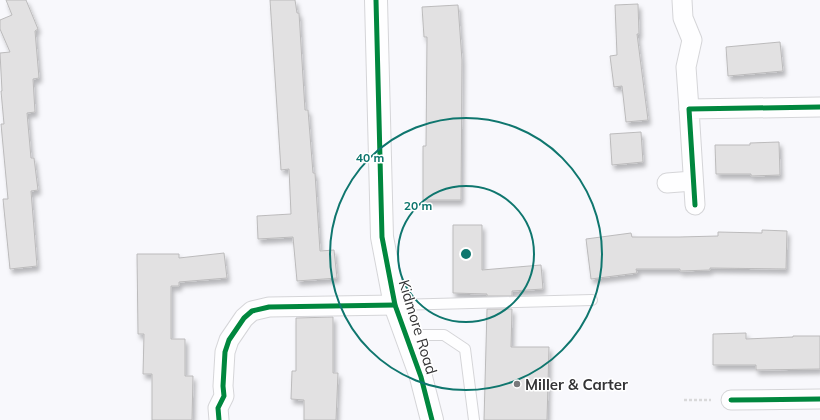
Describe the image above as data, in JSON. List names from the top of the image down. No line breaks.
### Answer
{"streets":{"street":["Kidmore Road"]},"places":["Miller & Carter"],"rings":["40 m","20 m"]}
